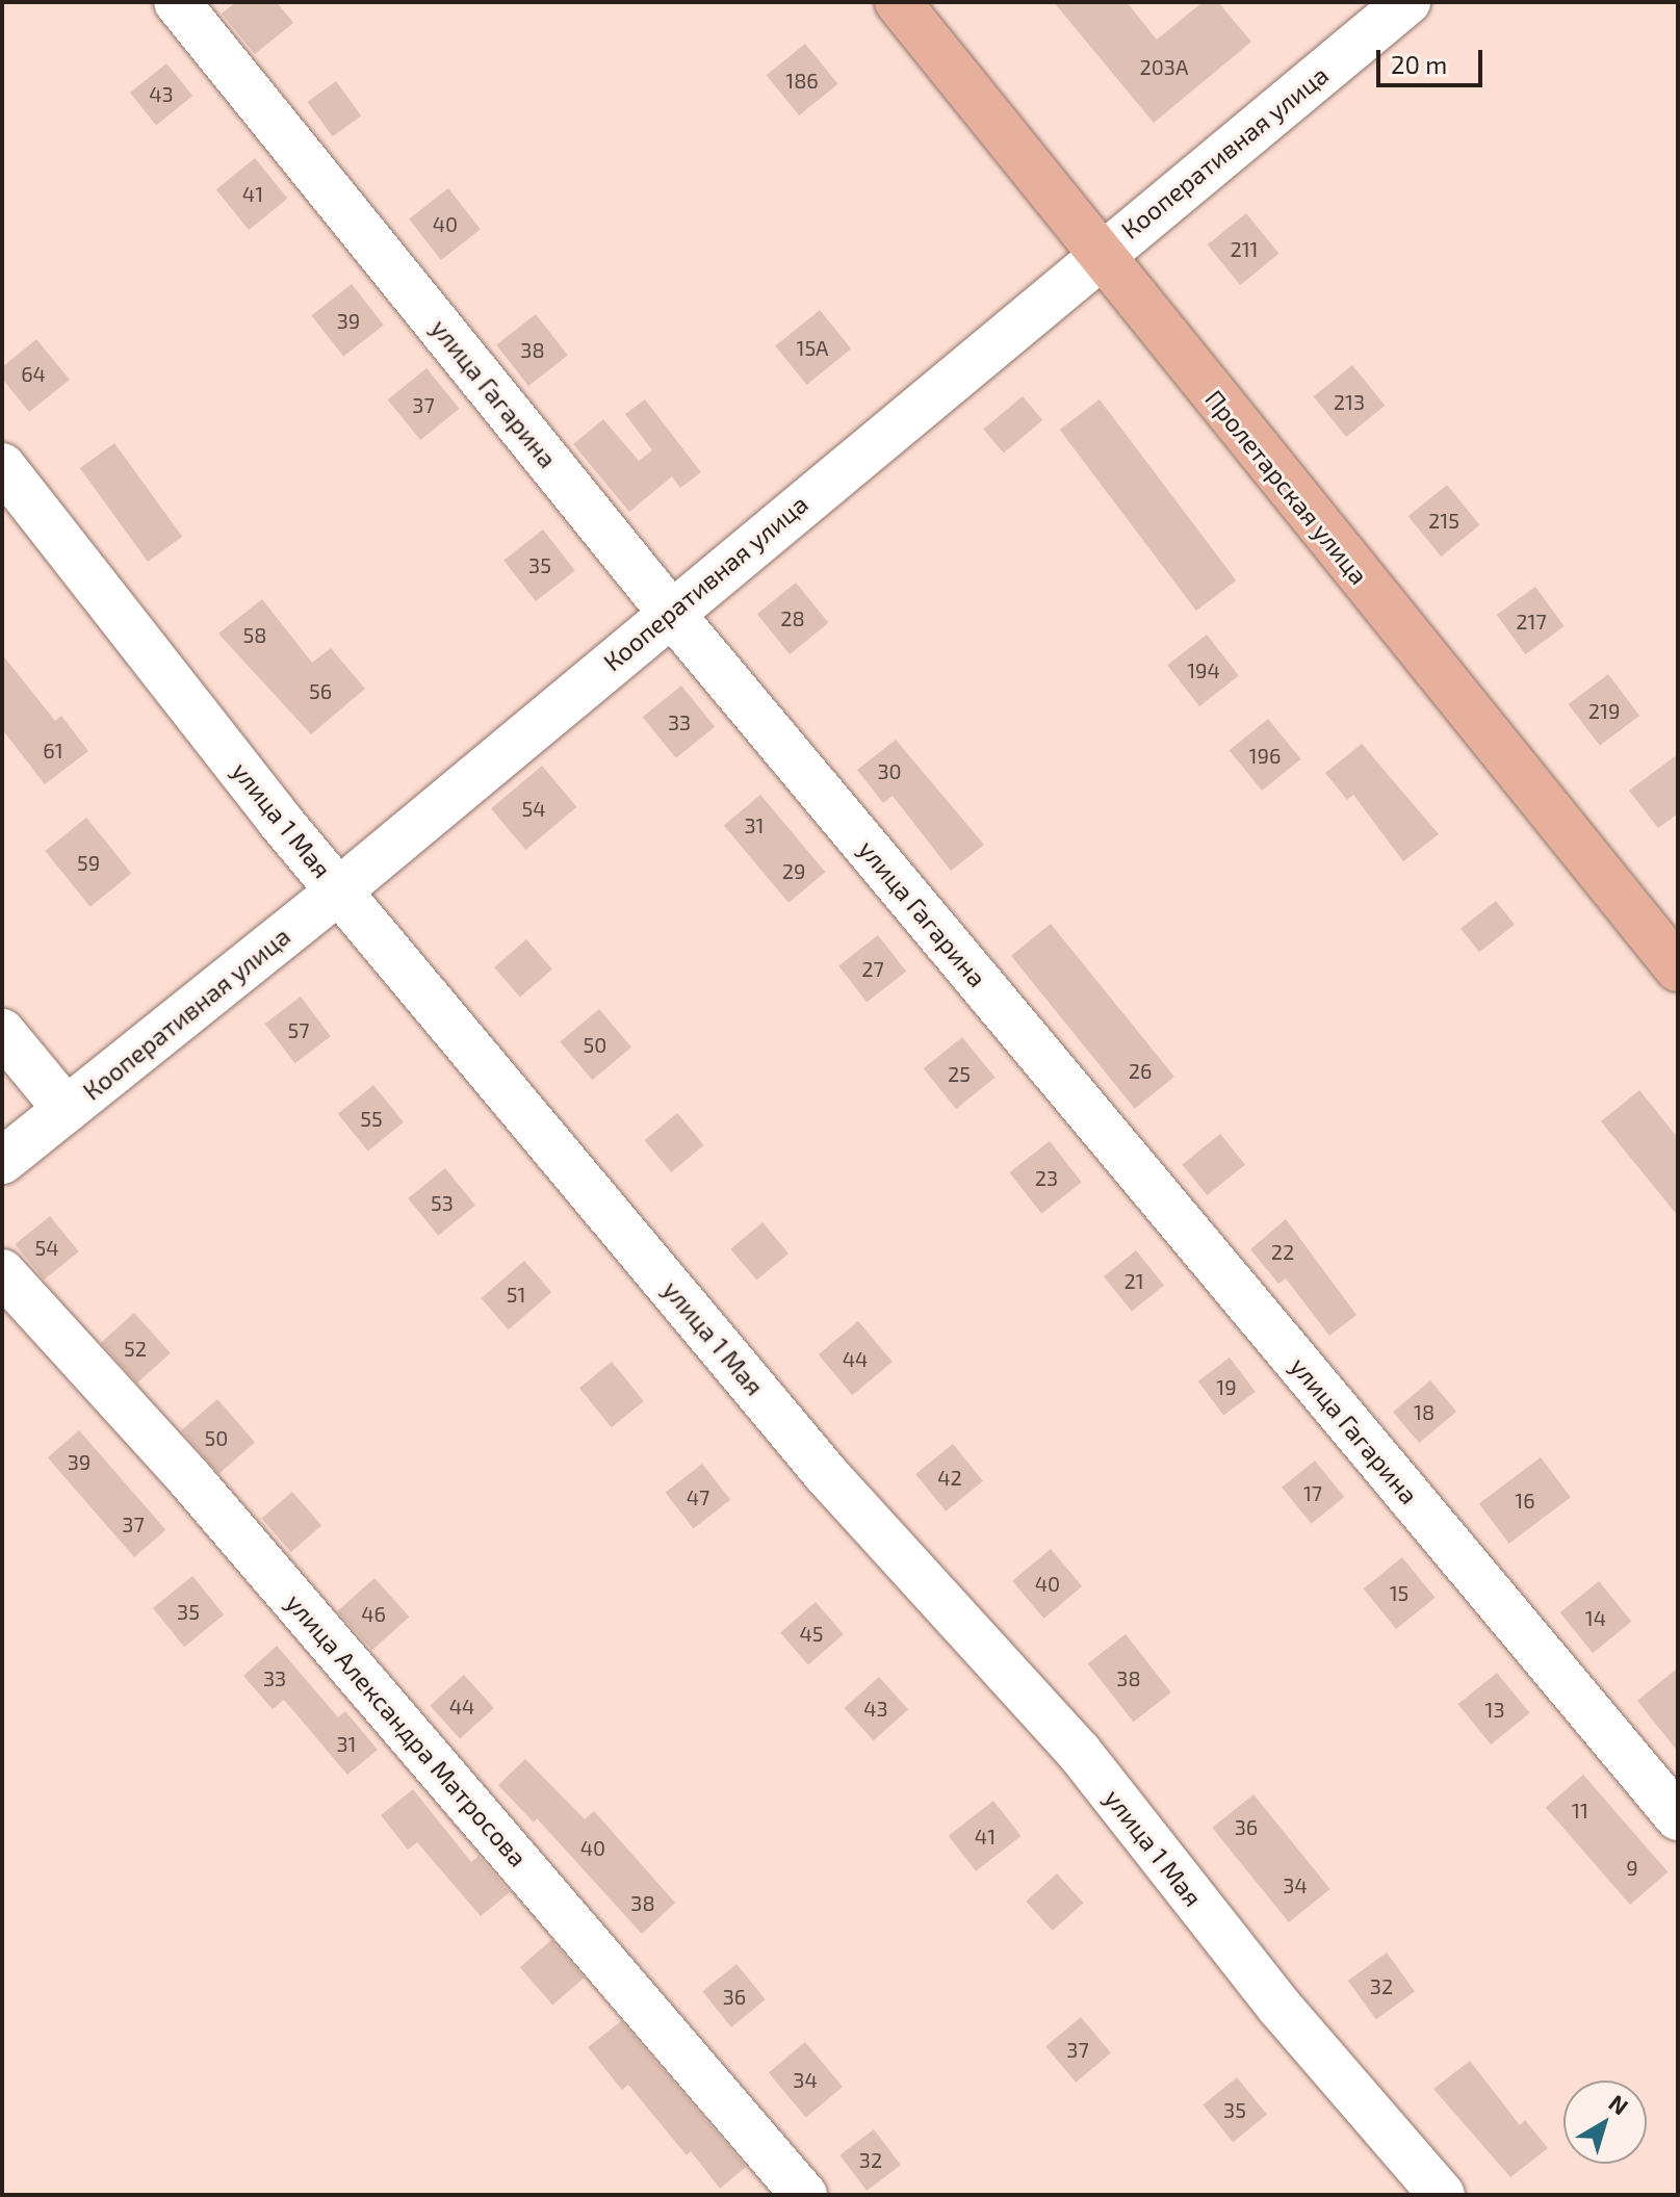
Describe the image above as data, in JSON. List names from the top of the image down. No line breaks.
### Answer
{"streets":{"main road":["Пролетарская улица"],"street":["Кооперативная улица","улица Гагарина","улица 1 Мая","улица Александра Матросова"]},"crossings":[["Кооперативная улица","улица Гагарина"],["Кооперативная улица","Пролетарская улица"],["Кооперативная улица","улица 1 Мая"]],"house_numbers":["203А","186","43","41","40","211","39","15А","38","64","213","37","215","35","28","217","58","194","56","219","33","61","196","30","54","31","59","29","27","57","50","26","25","55","23","53","54","22","21","51","52","44","19","18","50","39","42","17","47","16","37","40","15","35","46","14","45","33","38","44","43","13","31","11","36","41","40","9","34","38","32","36","37","34","35","32"],"scale_bar":"20 m","north":"top right"}
